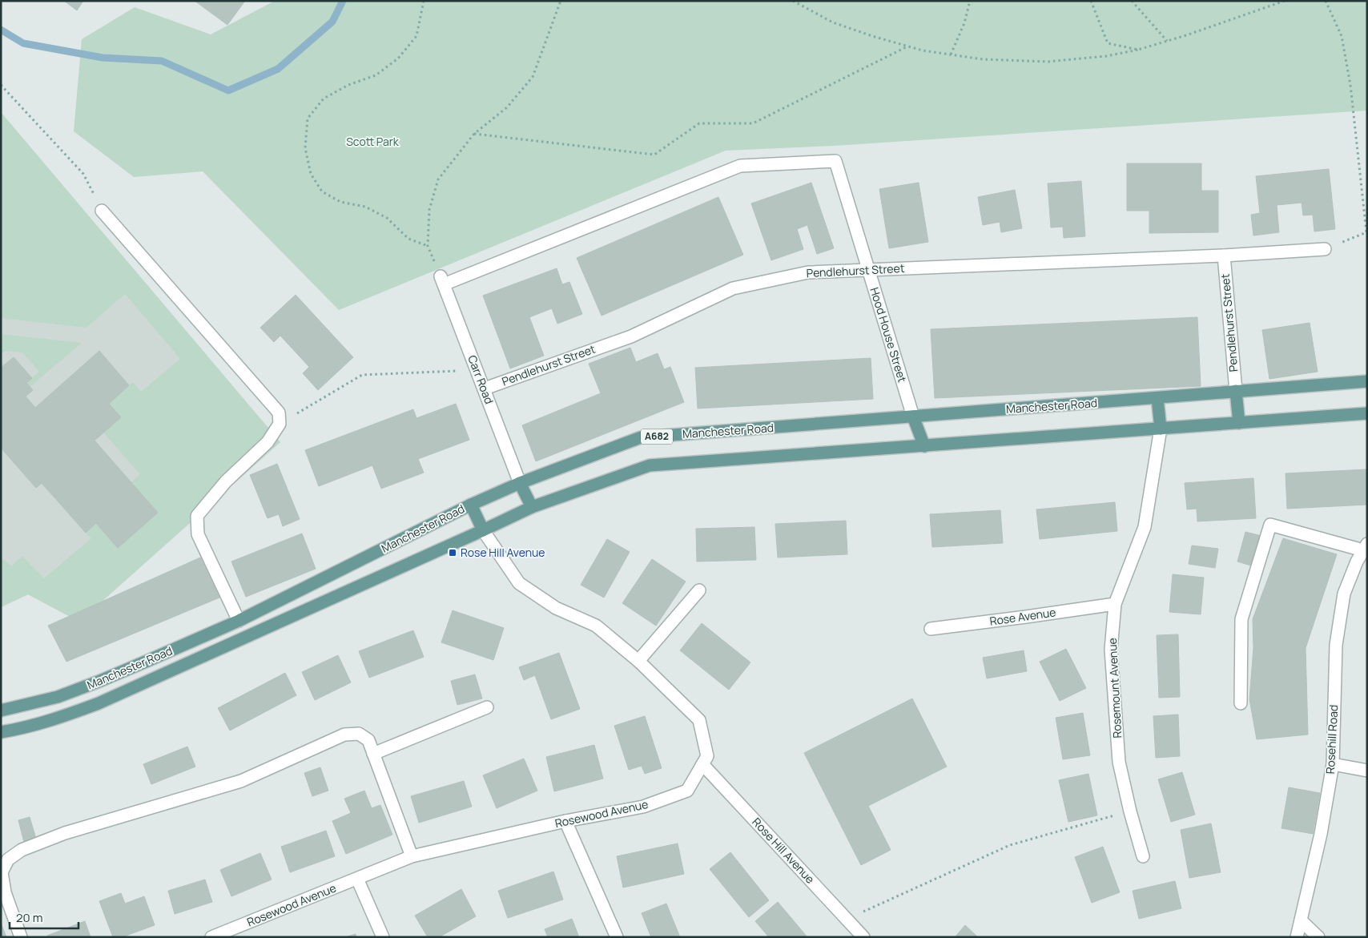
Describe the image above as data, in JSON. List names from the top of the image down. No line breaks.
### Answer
{"streets":{"main road":["Manchester Road","A682"],"street":["Pendlehurst Street","Hood House Street","Carr Road","Rose Avenue","Rosemount Avenue","Rosehill Road","Rosewood Avenue","Rose Hill Avenue"]},"crossings":[["Pendlehurst Street","Hood House Street"],["Pendlehurst Street","Carr Road"],["Pendlehurst Street","Manchester Road"],["Hood House Street","Carr Road"],["Hood House Street","Manchester Road"],["Carr Road","Manchester Road"],["Manchester Road","Rosemount Avenue"],["Manchester Road","Rosewood Avenue"],["Rose Avenue","Rosemount Avenue"],["Rosewood Avenue","Rose Hill Avenue"]],"parks":["Scott Park"],"places":{"transit":["Rose Hill Avenue"]},"scale_bar":"20 m"}
